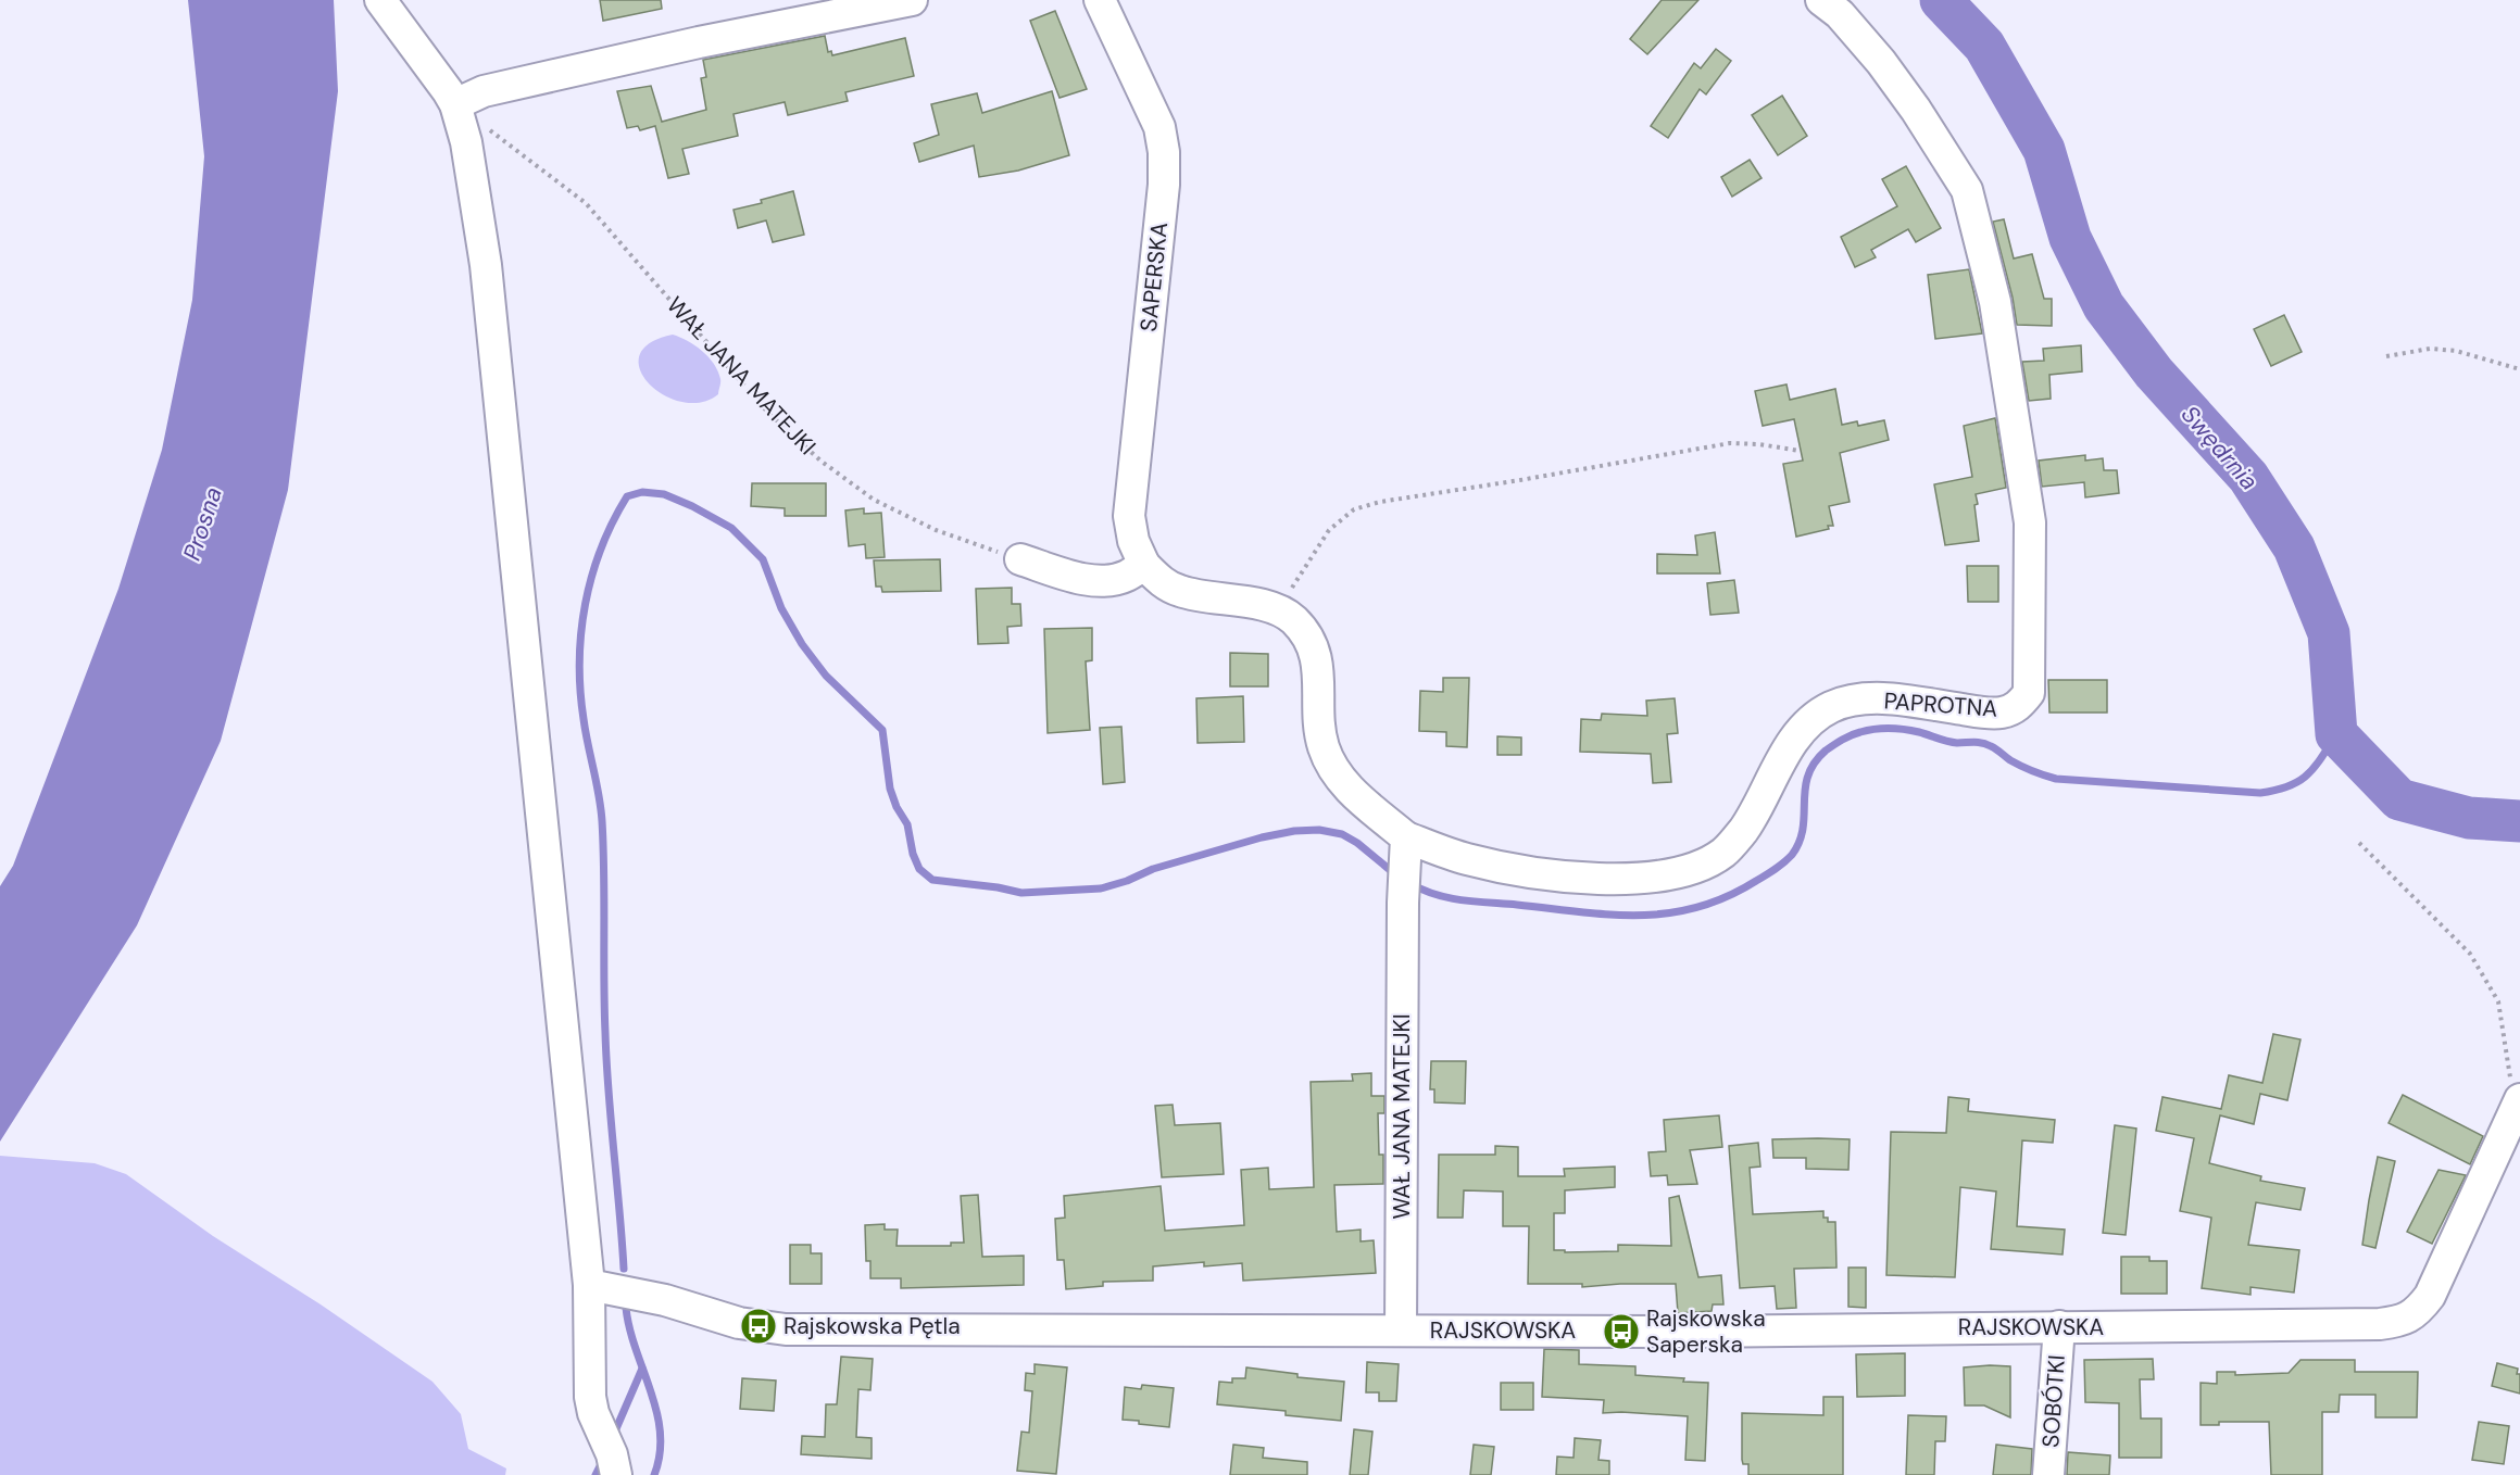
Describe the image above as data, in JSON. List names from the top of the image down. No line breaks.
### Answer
{"streets":{"street":["SAPERSKA","WAŁ JANA MATEJKI","PAPROTNA","RAJSKOWSKA","SOBÓTKI"]},"crossings":[["WAŁ JANA MATEJKI","PAPROTNA"],["WAŁ JANA MATEJKI","RAJSKOWSKA"],["RAJSKOWSKA","SOBÓTKI"]],"water":["Swędrnia","Prosna"],"places":{"bus stop":["Rajskowska Pętla","Rajskowska Saperska"]}}
